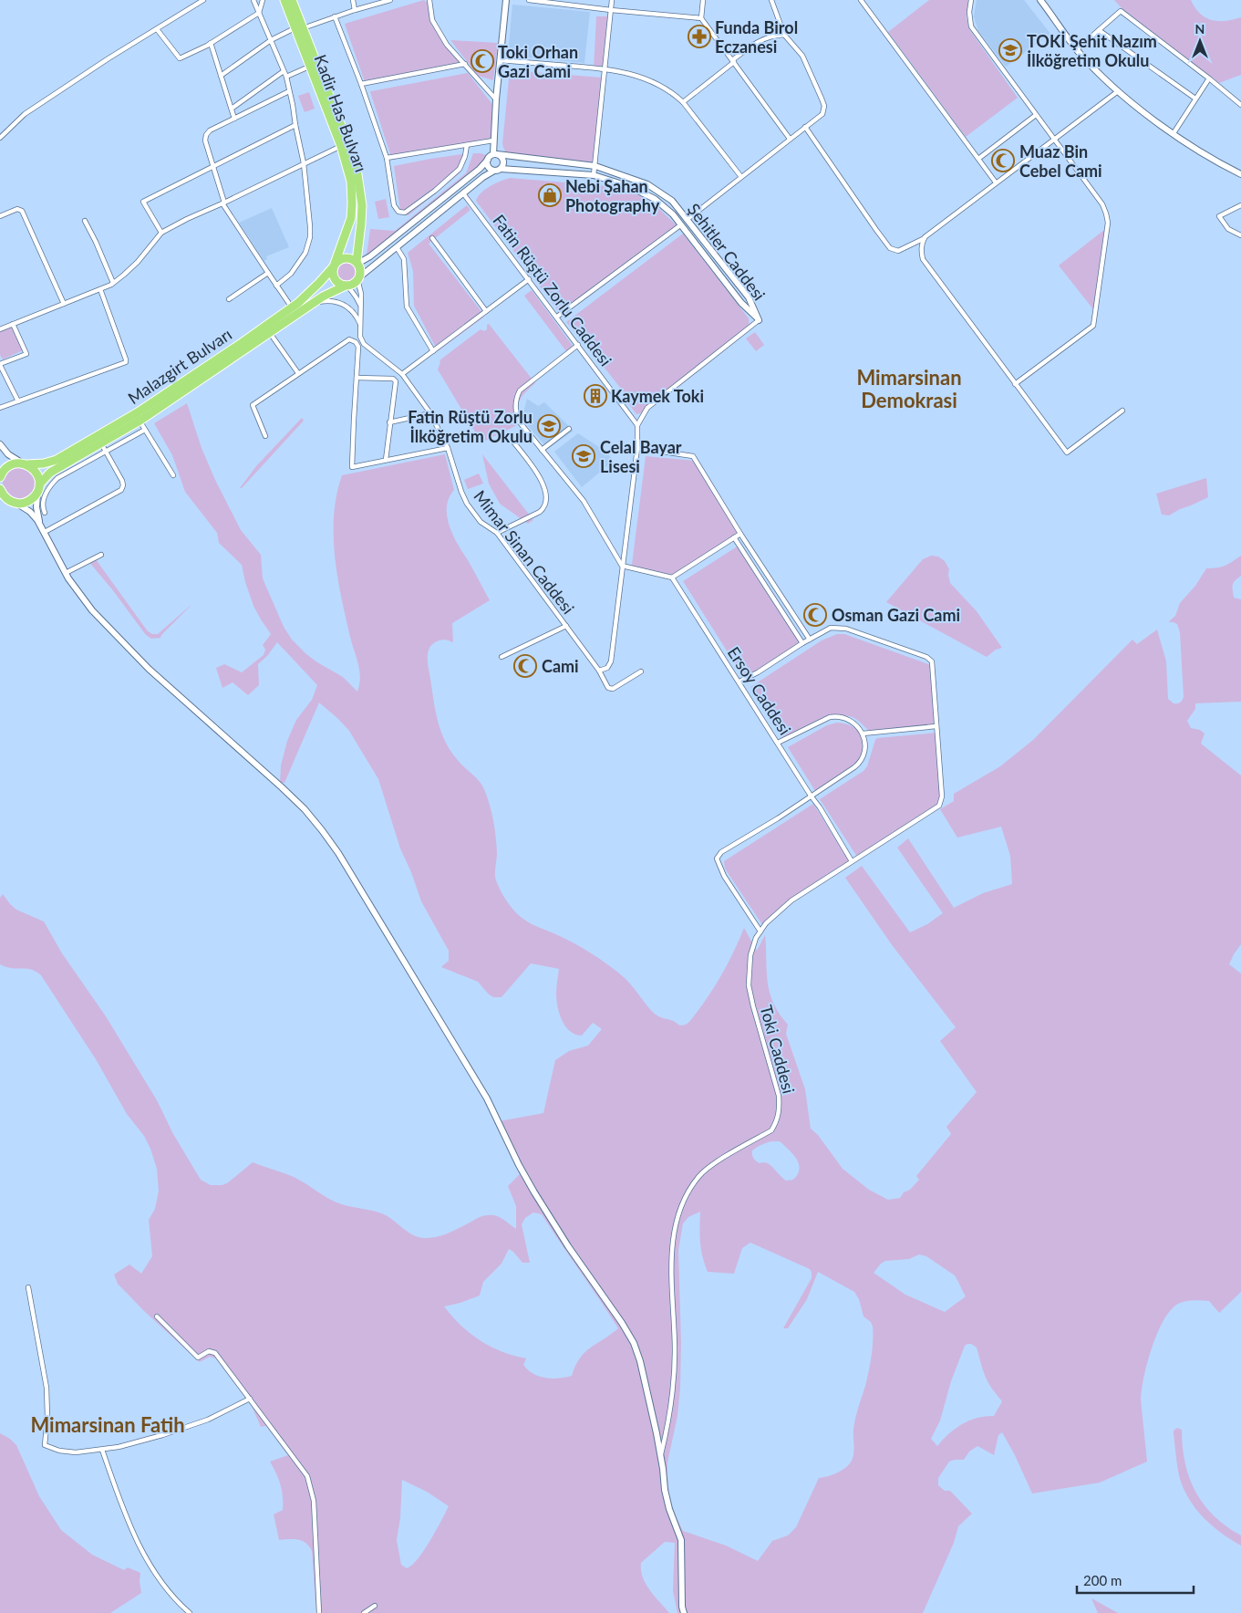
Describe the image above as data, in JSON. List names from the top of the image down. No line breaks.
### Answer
{"streets":{"highway":["Kadir Has Bulvarı","Malazgirt Bulvarı"],"street":["Şehitler Caddesi","Fatin Rüştü Zorlu Caddesi","Mimar Sinan Caddesi","Ersoy Caddesi","Toki Caddesi"]},"crossings":[["Kadir Has Bulvarı","Malazgirt Bulvarı"],["Ersoy Caddesi","Toki Caddesi"]],"districts":["Mimarsinan Demokrasi","Mimarsinan Fatih"],"places":{"pharmacy":["Funda Birol Eczanesi"],"school or university":["TOKİ Şehit Nazım İlköğretim Okulu","Fatin Rüştü Zorlu İlköğretim Okulu","Celal Bayar Lisesi"],"mosque":["Toki Orhan Gazi Cami","Muaz Bin Cebel Cami","Osman Gazi Cami","Cami"],"shop":["Nebi Şahan Photography"],"building":["Kaymek Toki"]},"scale_bar":"200 m","north":"top"}
